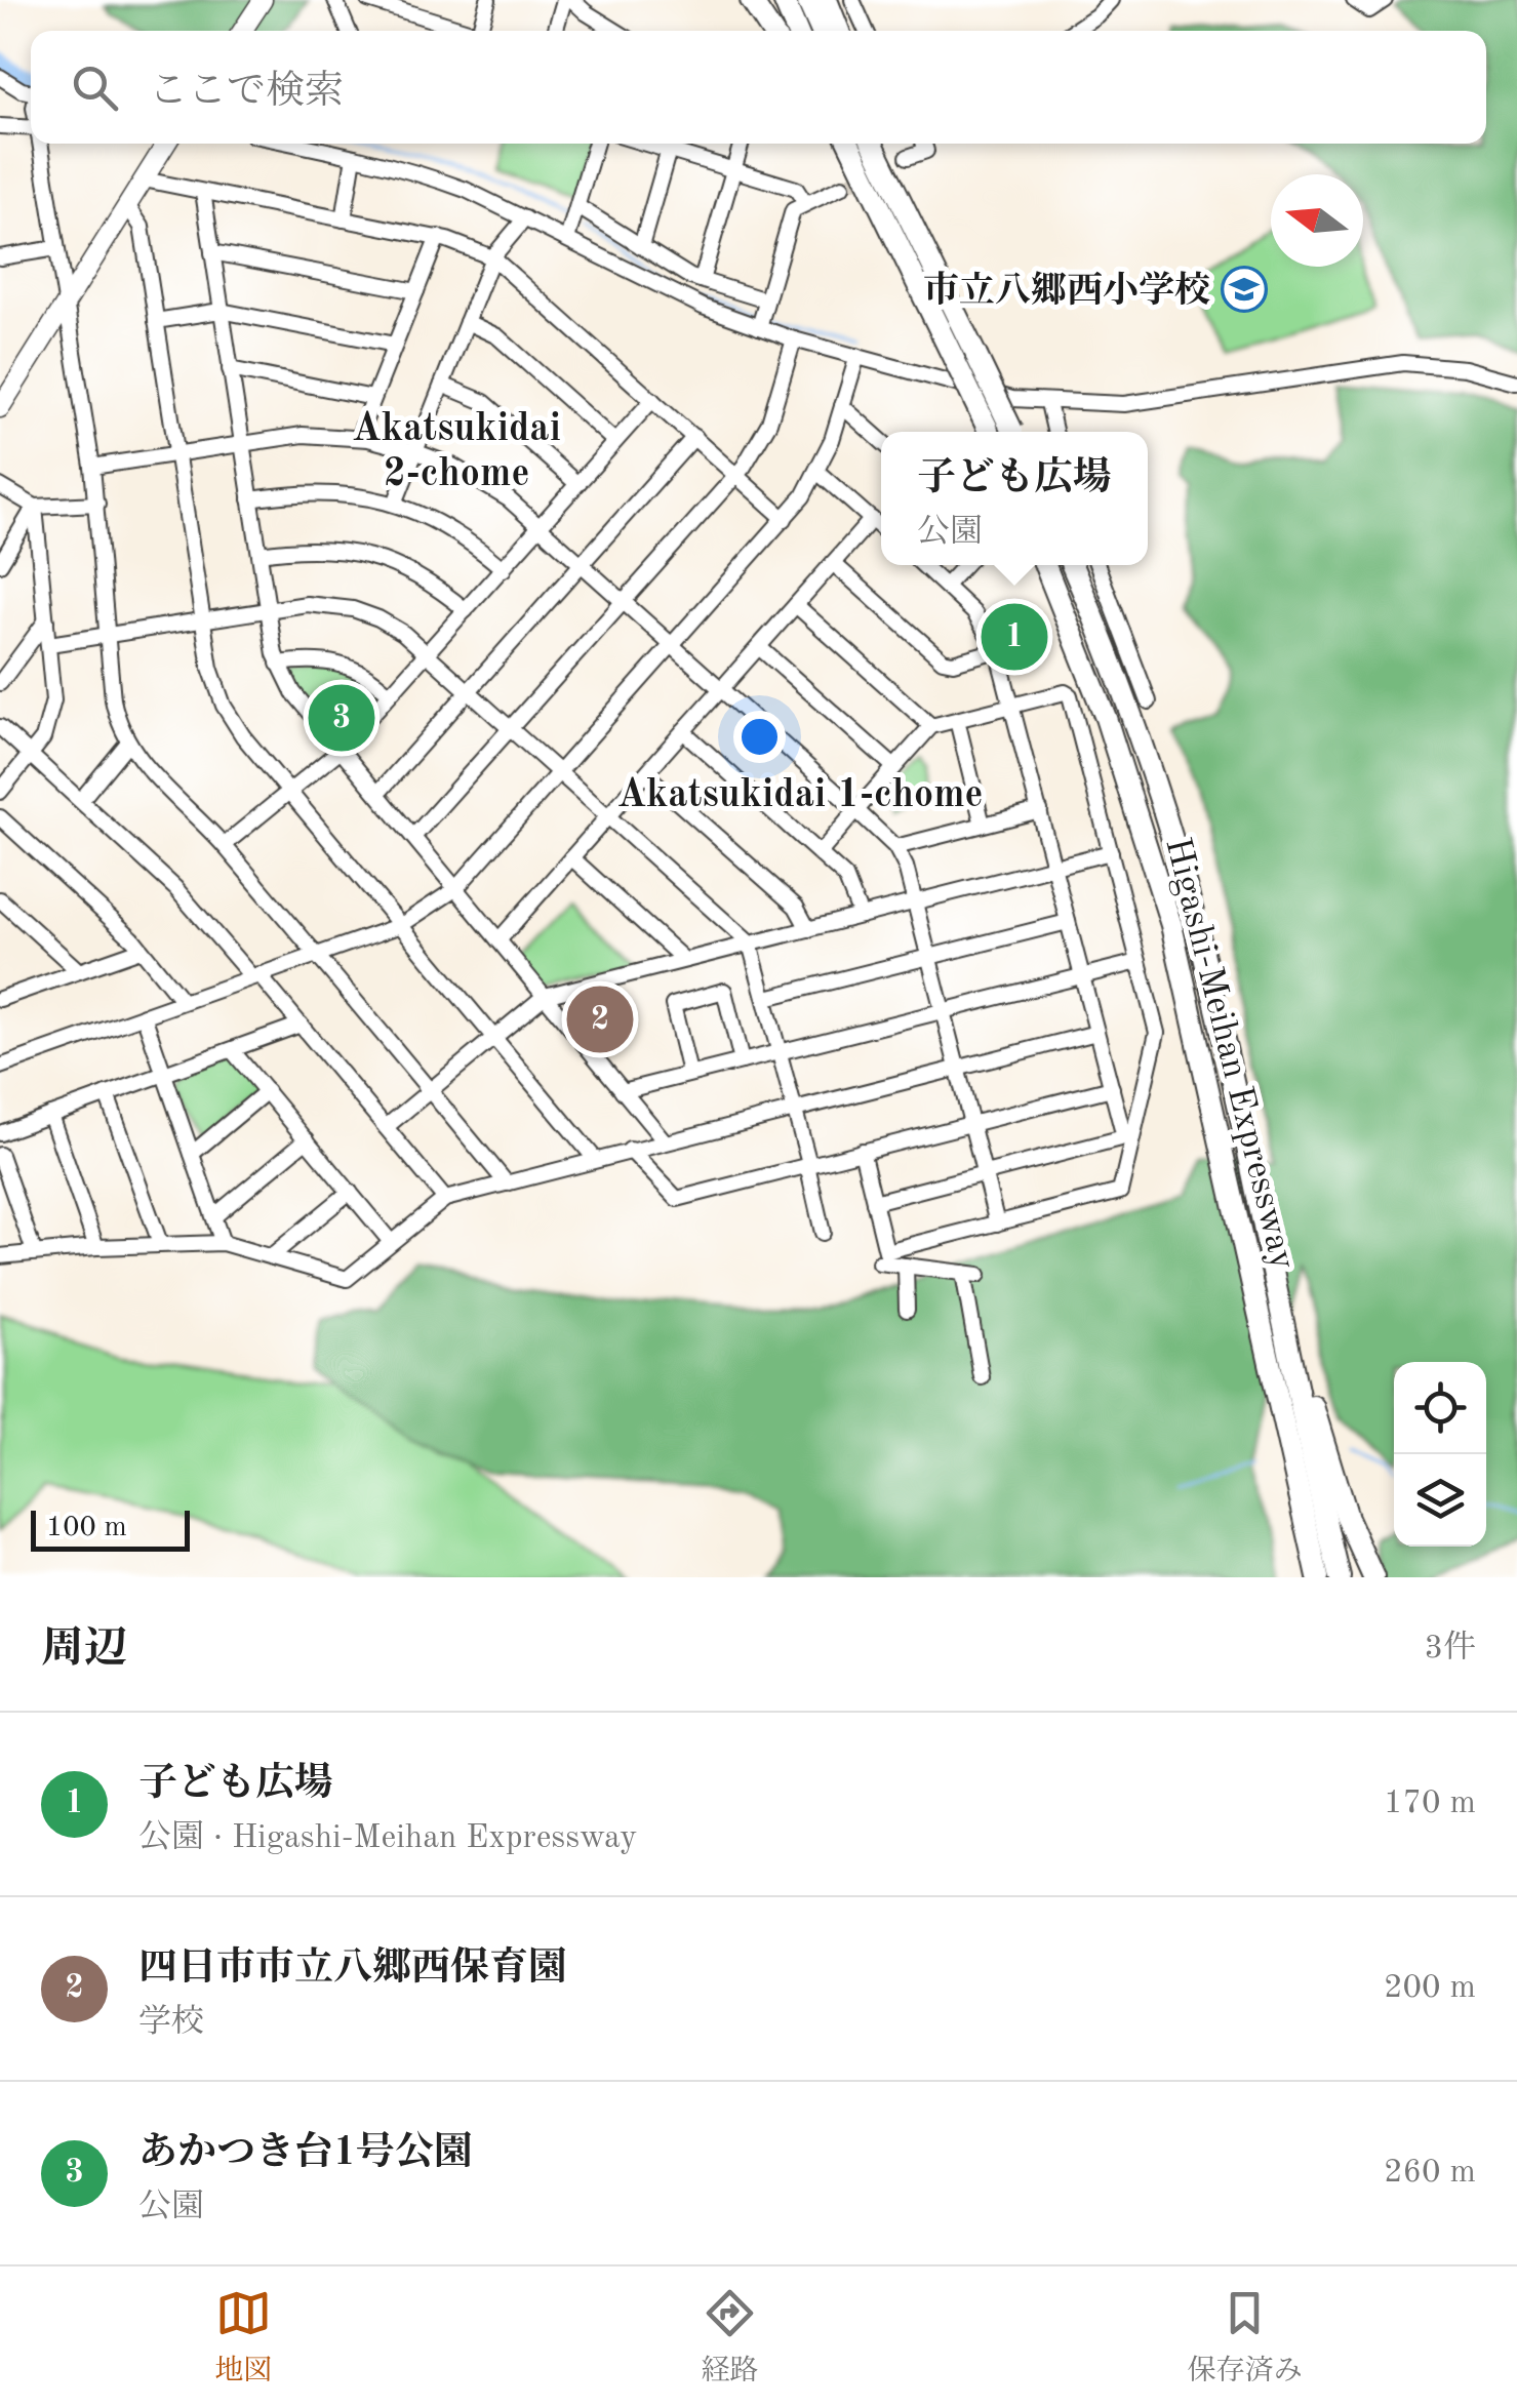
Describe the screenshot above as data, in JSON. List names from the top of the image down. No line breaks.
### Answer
{"streets":{"highway":["Higashi-Meihan Expressway"]},"districts":["Akatsukidai 2-chome","Akatsukidai 1-chome"],"places":{"school or university":["市立八郷西小学校"]},"scale_bar":"100 m","north":"left","page":{"search":"ここで検索","popup":["子ども広場","公園"],"pins":["1","3","2"],"scale":"100 m","heading":["周辺","3件"],"list":[{"mark":"1","name":"子ども広場","note":"公園 · Higashi-Meihan Expressway","value":"170 m"},{"mark":"2","name":"四日市市立八郷西保育園","note":"学校","value":"200 m"},{"mark":"3","name":"あかつき台1号公園","note":"公園","value":"260 m"}],"nav":["地図","経路","保存済み"]}}
